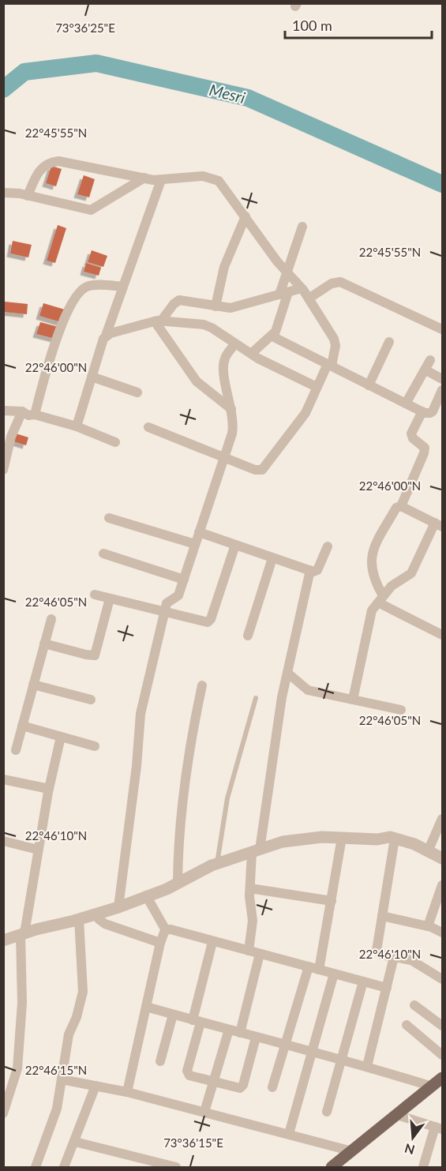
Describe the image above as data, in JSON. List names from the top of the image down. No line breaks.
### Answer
{"water":["Mesri"],"scale_bar":"100 m","north":"bottom","coordinates":["73°36'25\"E","22°45'55\"N","22°46'00\"N","22°46'05\"N","22°46'10\"N","22°46'15\"N","73°36'15\"E"]}
